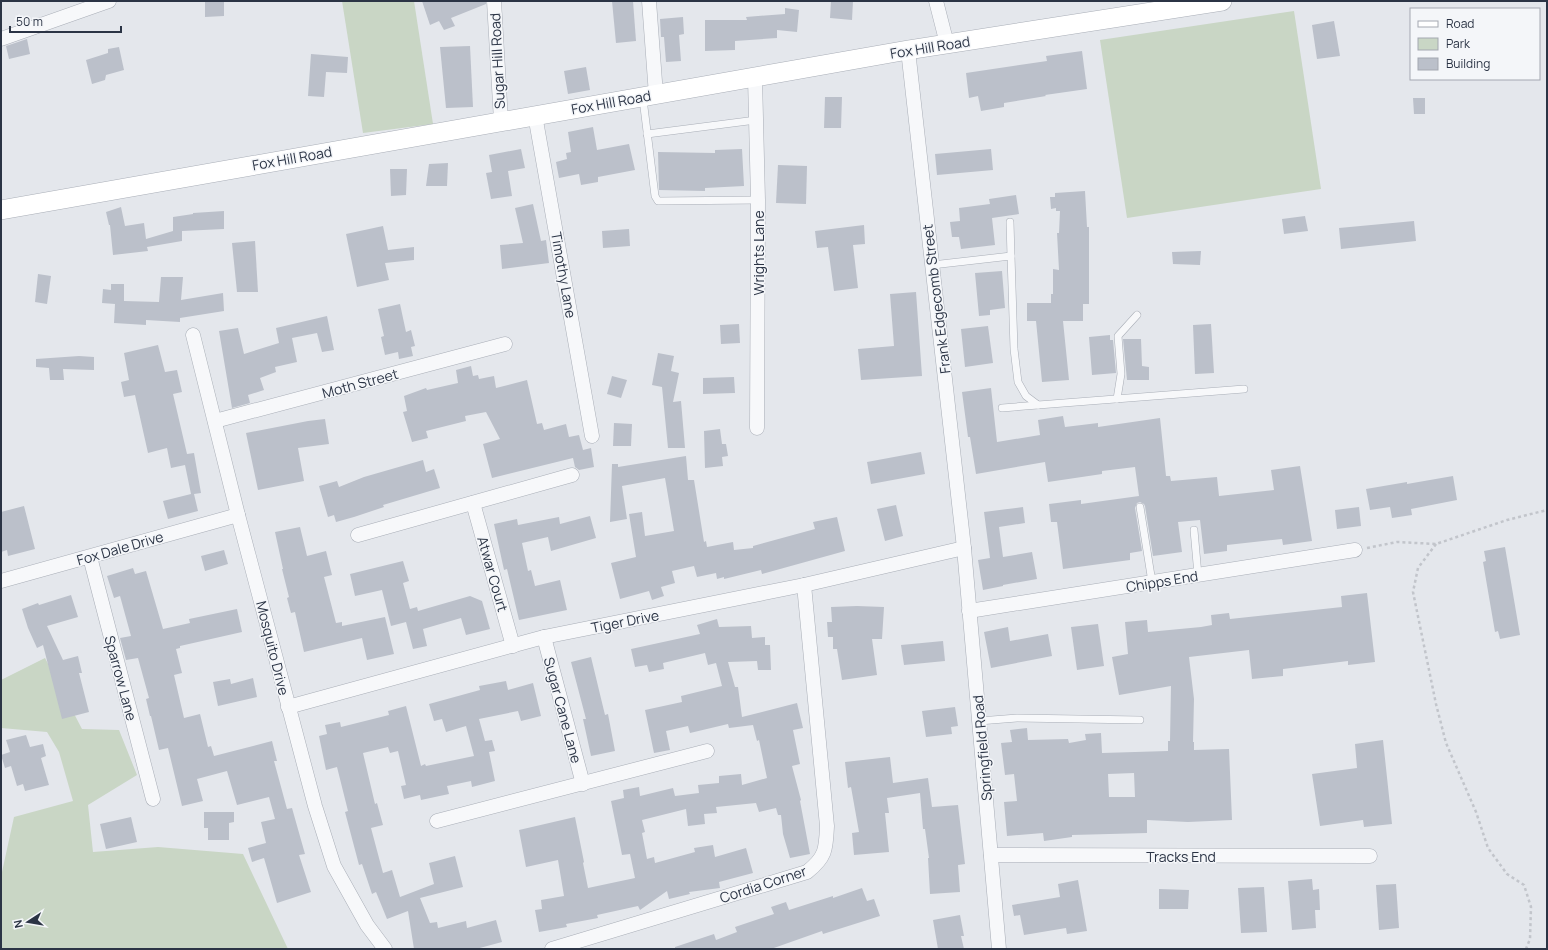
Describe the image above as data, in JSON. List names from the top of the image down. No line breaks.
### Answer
{"streets":{"main road":["Fox Hill Road"],"street":["Sugar Hill Road","Wrights Lane","Timothy Lane","Frank Edgecomb Street","Moth Street","Fox Dale Drive","Atwar Court","Chipps End","Tiger Drive","Mosquito Drive","Sparrow Lane","Sugar Cane Lane","Springfield Road","Tracks End","Cordia Corner"]},"crossings":[["Fox Hill Road","Sugar Hill Road"],["Fox Hill Road","Wrights Lane"],["Fox Hill Road","Timothy Lane"],["Fox Hill Road","Frank Edgecomb Street"],["Frank Edgecomb Street","Tiger Drive"],["Frank Edgecomb Street","Springfield Road"],["Moth Street","Mosquito Drive"],["Fox Dale Drive","Mosquito Drive"],["Fox Dale Drive","Sparrow Lane"],["Atwar Court","Tiger Drive"],["Chipps End","Springfield Road"],["Tiger Drive","Mosquito Drive"],["Tiger Drive","Sugar Cane Lane"],["Tiger Drive","Springfield Road"],["Tiger Drive","Cordia Corner"],["Springfield Road","Tracks End"]],"legend":["Road","Park","Building"],"scale_bar":"50 m","north":"left"}
